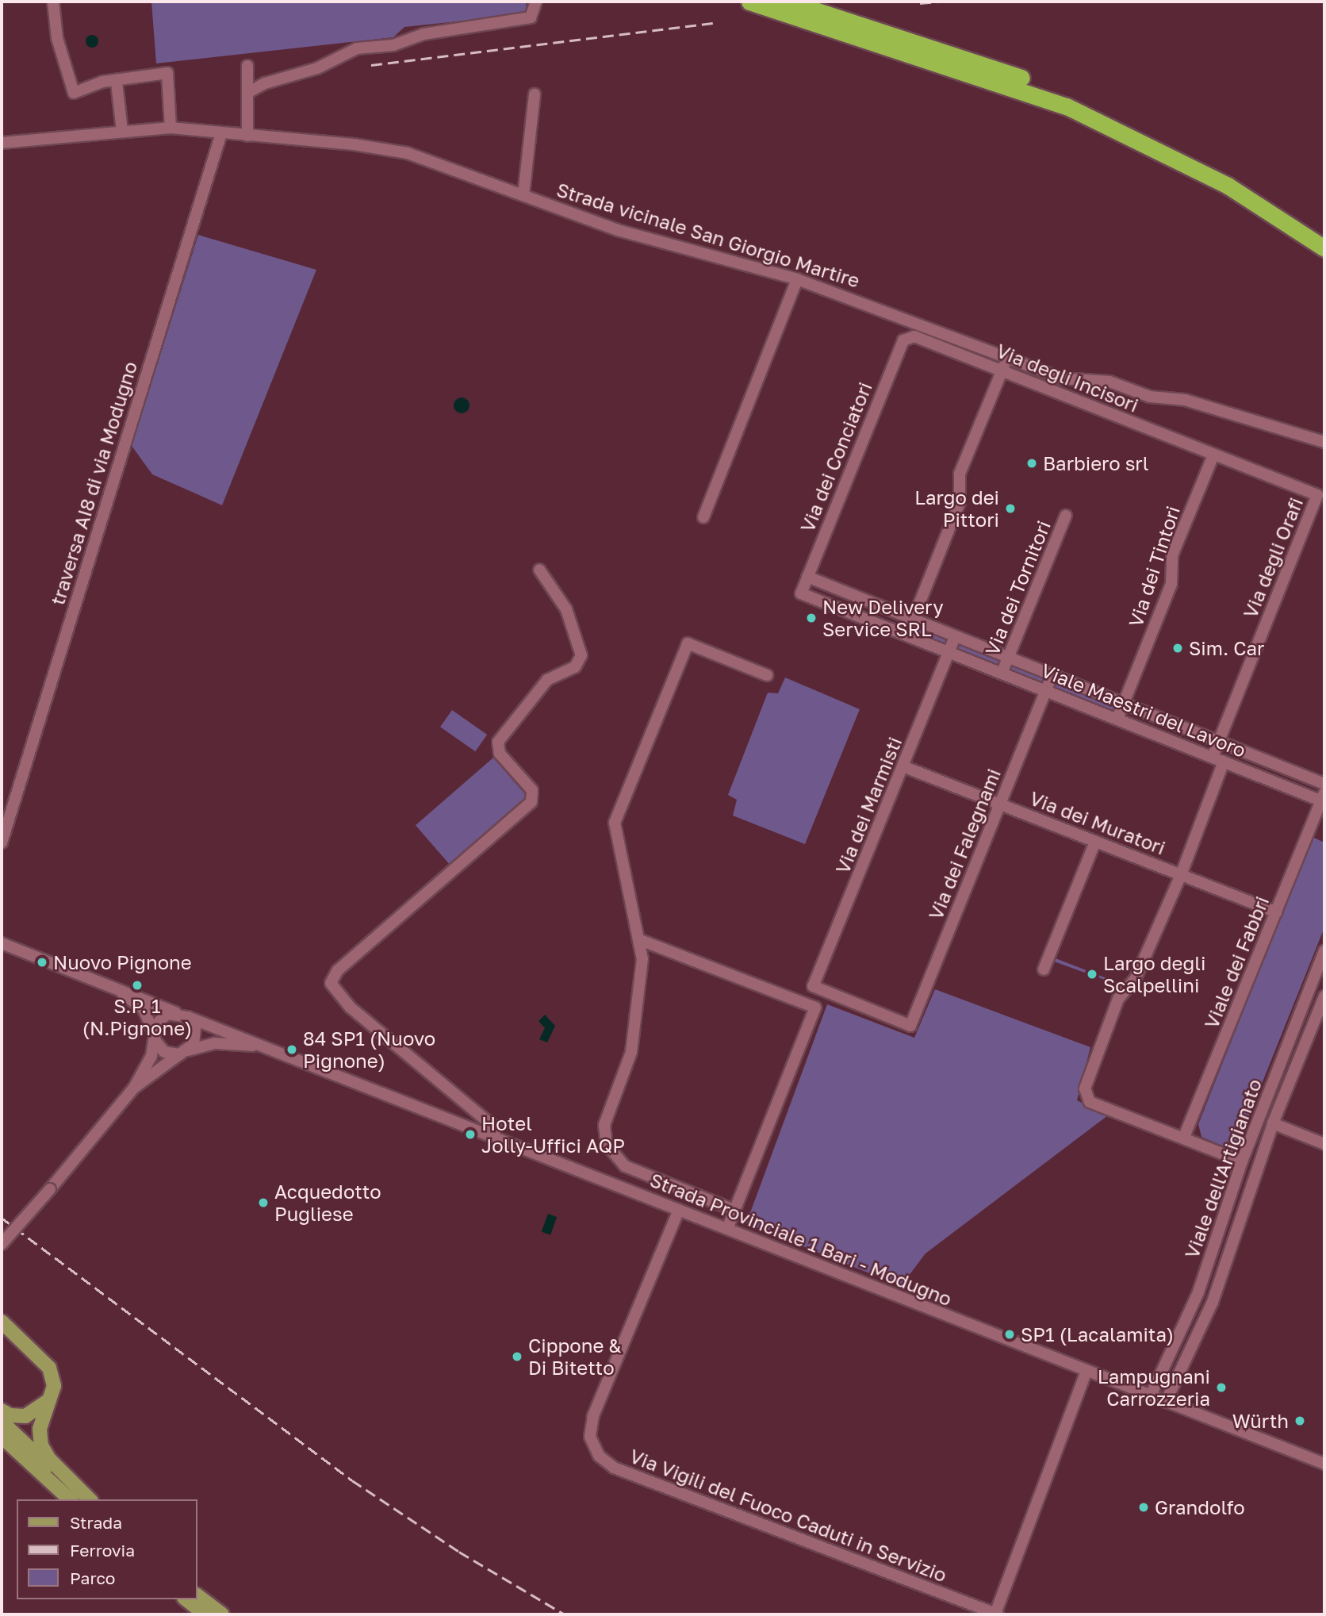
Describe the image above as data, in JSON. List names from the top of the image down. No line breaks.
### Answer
{"streets":{"street":["Strada vicinale San Giorgio Martire","Via degli Incisori","Via dei Conciatori","traversa AI8 di via Modugno","Via degli Orafi","Via dei Tintori","Via dei Tornitori","Viale Maestri del Lavoro","Via dei Marmisti","Via dei Muratori","Via dei Falegnami","Viale dei Fabbri","Viale dell'Artigianato","Strada Provinciale 1 Bari - Modugno","Via Vigili del Fuoco Caduti in Servizio"]},"crossings":[["Strada vicinale San Giorgio Martire","traversa AI8 di via Modugno"],["Via degli Incisori","Via dei Conciatori"],["Via degli Incisori","Via degli Orafi"],["Via degli Incisori","Via dei Tintori"],["Via dei Conciatori","Viale Maestri del Lavoro"],["Via degli Orafi","Viale Maestri del Lavoro"],["Via dei Tintori","Viale Maestri del Lavoro"],["Via dei Tornitori","Viale Maestri del Lavoro"],["Viale Maestri del Lavoro","Via dei Marmisti"],["Viale Maestri del Lavoro","Via dei Falegnami"],["Viale Maestri del Lavoro","Viale dei Fabbri"],["Via dei Marmisti","Via dei Muratori"],["Via dei Marmisti","Via dei Falegnami"],["Via dei Muratori","Via dei Falegnami"],["Via dei Muratori","Viale dei Fabbri"],["Viale dell'Artigianato","Strada Provinciale 1 Bari - Modugno"],["Strada Provinciale 1 Bari - Modugno","Via Vigili del Fuoco Caduti in Servizio"]],"places":["Barbiero srl","Largo dei Pittori","New Delivery Service SRL","Sim. Car","Nuovo Pignone","Largo degli Scalpellini","S.P. 1 (N.Pignone)","84 SP1 (Nuovo Pignone)","Hotel Jolly-Uffici AQP","Acquedotto Pugliese","SP1 (Lacalamita)","Cippone & Di Bitetto","Lampugnani Carrozzeria","Würth","Grandolfo"],"legend":["Strada","Ferrovia","Parco"]}
